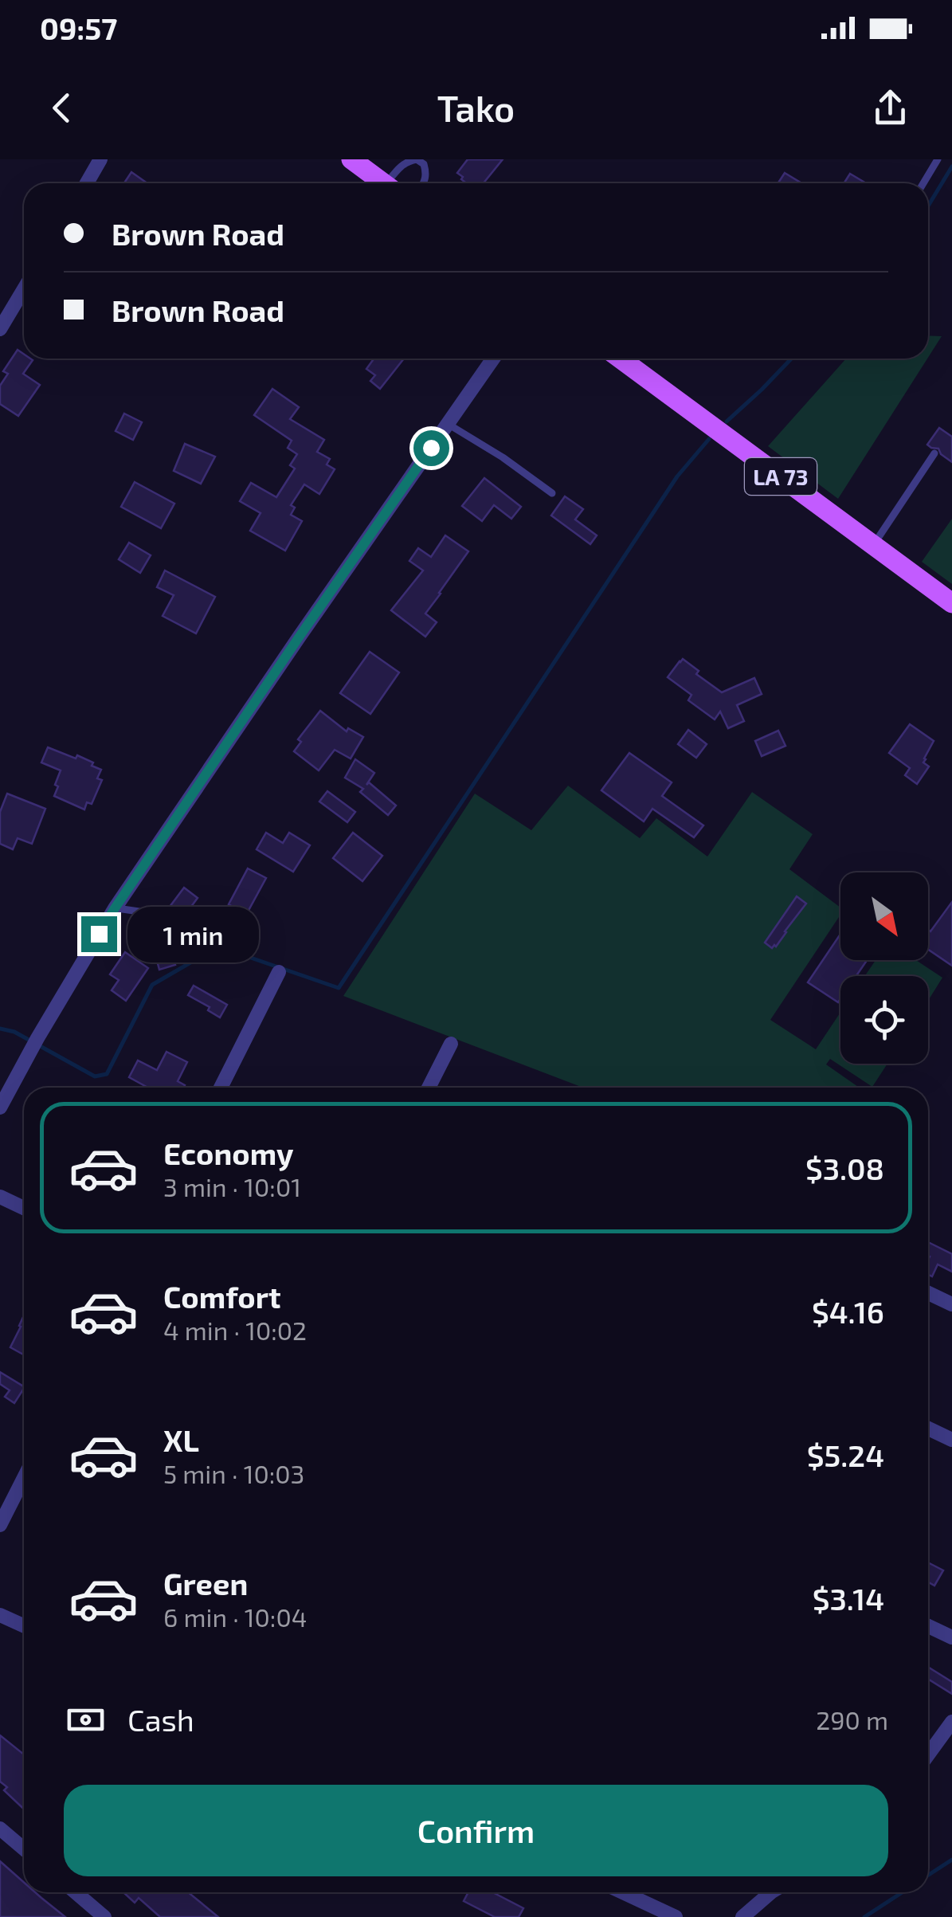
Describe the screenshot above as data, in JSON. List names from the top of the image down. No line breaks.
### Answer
{"streets":{"main road":["LA 73"]},"north":"bottom right","page":{"status":"09:57","header":"Tako","banner":["Brown Road","Brown Road"],"bubble":"1 min","list":[{"name":"Economy","note":"3 min · 10:01","value":"$3.08"},{"name":"Comfort","note":"4 min · 10:02","value":"$4.16"},{"name":"XL","note":"5 min · 10:03","value":"$5.24"},{"name":"Green","note":"6 min · 10:04","value":"$3.14"}],"pay":["Cash","290 m"],"buttons":"Confirm"}}
